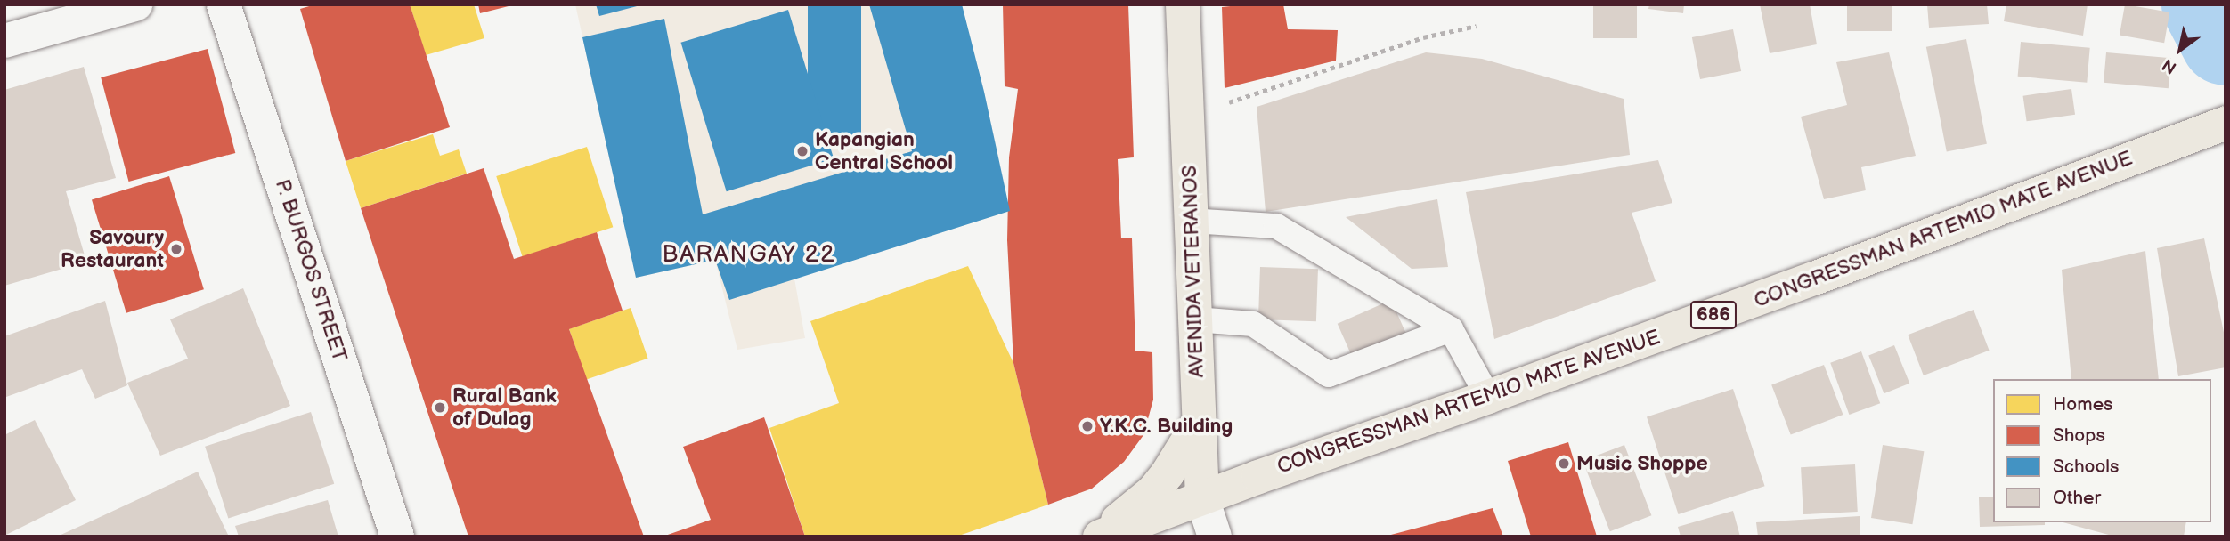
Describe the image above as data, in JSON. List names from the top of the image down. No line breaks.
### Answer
{"streets":{"main road":["CONGRESSMAN ARTEMIO MATE AVENUE","P. BURGOS STREET","AVENIDA VETERANOS","686"]},"crossings":[["CONGRESSMAN ARTEMIO MATE AVENUE","AVENIDA VETERANOS"],["CONGRESSMAN ARTEMIO MATE AVENUE","686"],["AVENIDA VETERANOS","686"]],"districts":["BARANGAY 22"],"places":["Kapangian Central School","Savoury Restaurant","Rural Bank of Dulag","Y.K.C. Building","Music Shoppe"],"legend":["Homes","Shops","Schools","Other"],"north":"bottom left"}
